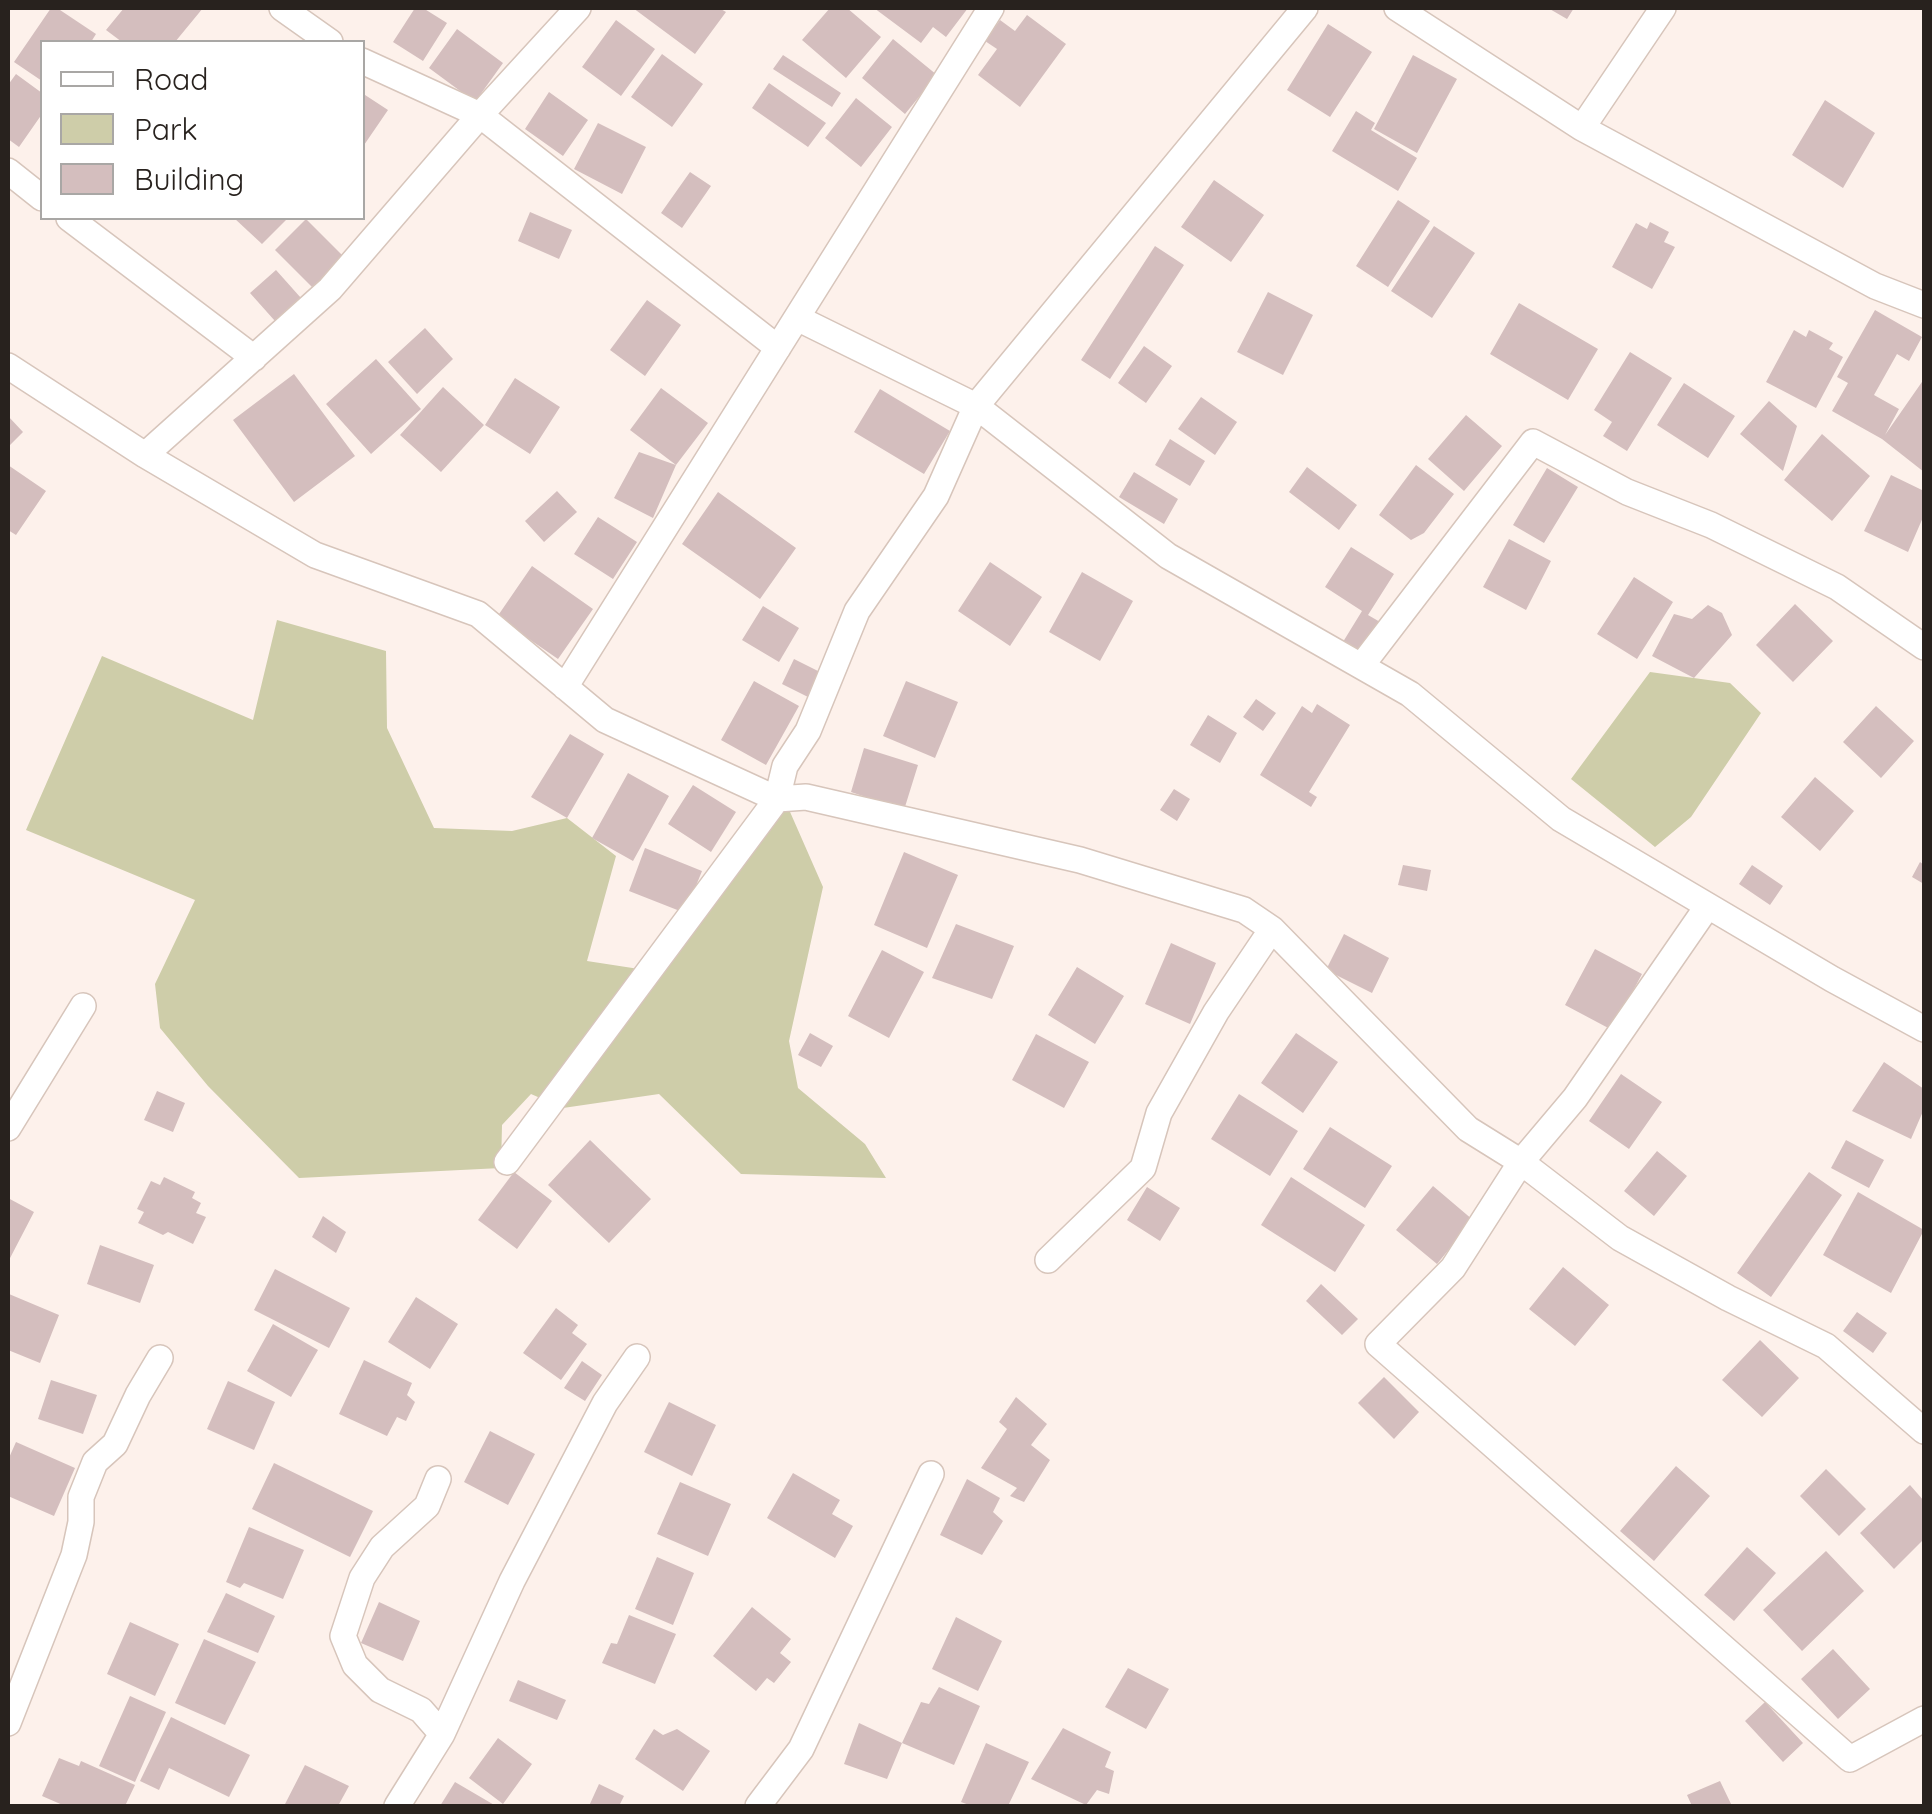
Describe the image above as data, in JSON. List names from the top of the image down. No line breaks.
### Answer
{"legend":["Road","Park","Building"]}
